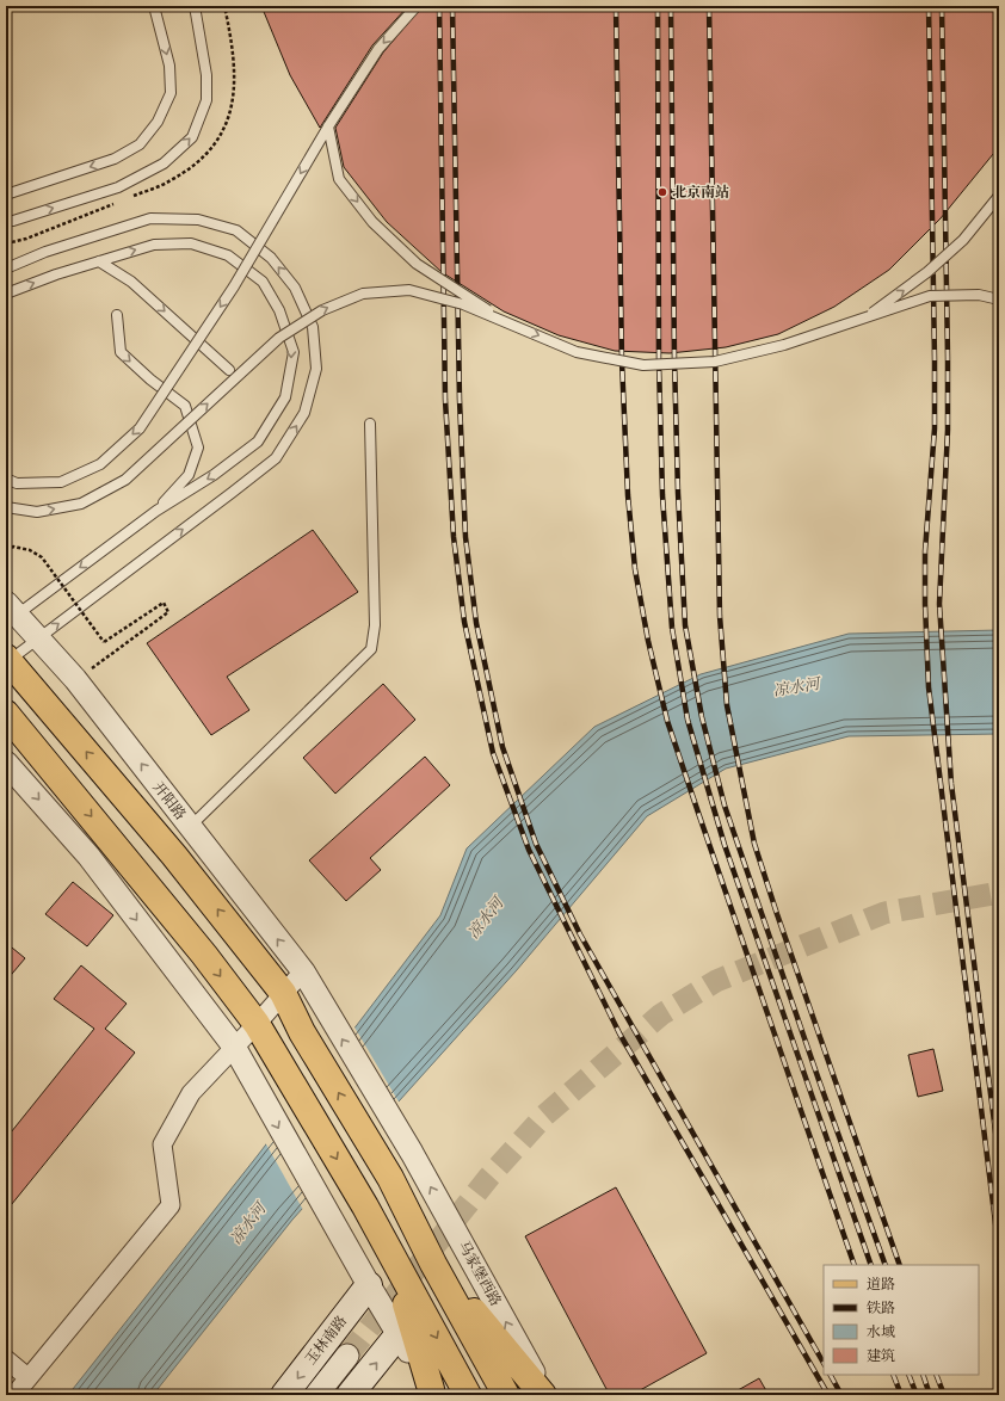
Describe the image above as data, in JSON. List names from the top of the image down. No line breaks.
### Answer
{"streets":{"main road":["玉林南路"],"street":["开阳路","马家堡西路"]},"crossings":[["开阳路","马家堡西路"]],"water":["凉水河"],"places":["北京南站"],"legend":["道路","铁路","水域","建筑"]}
